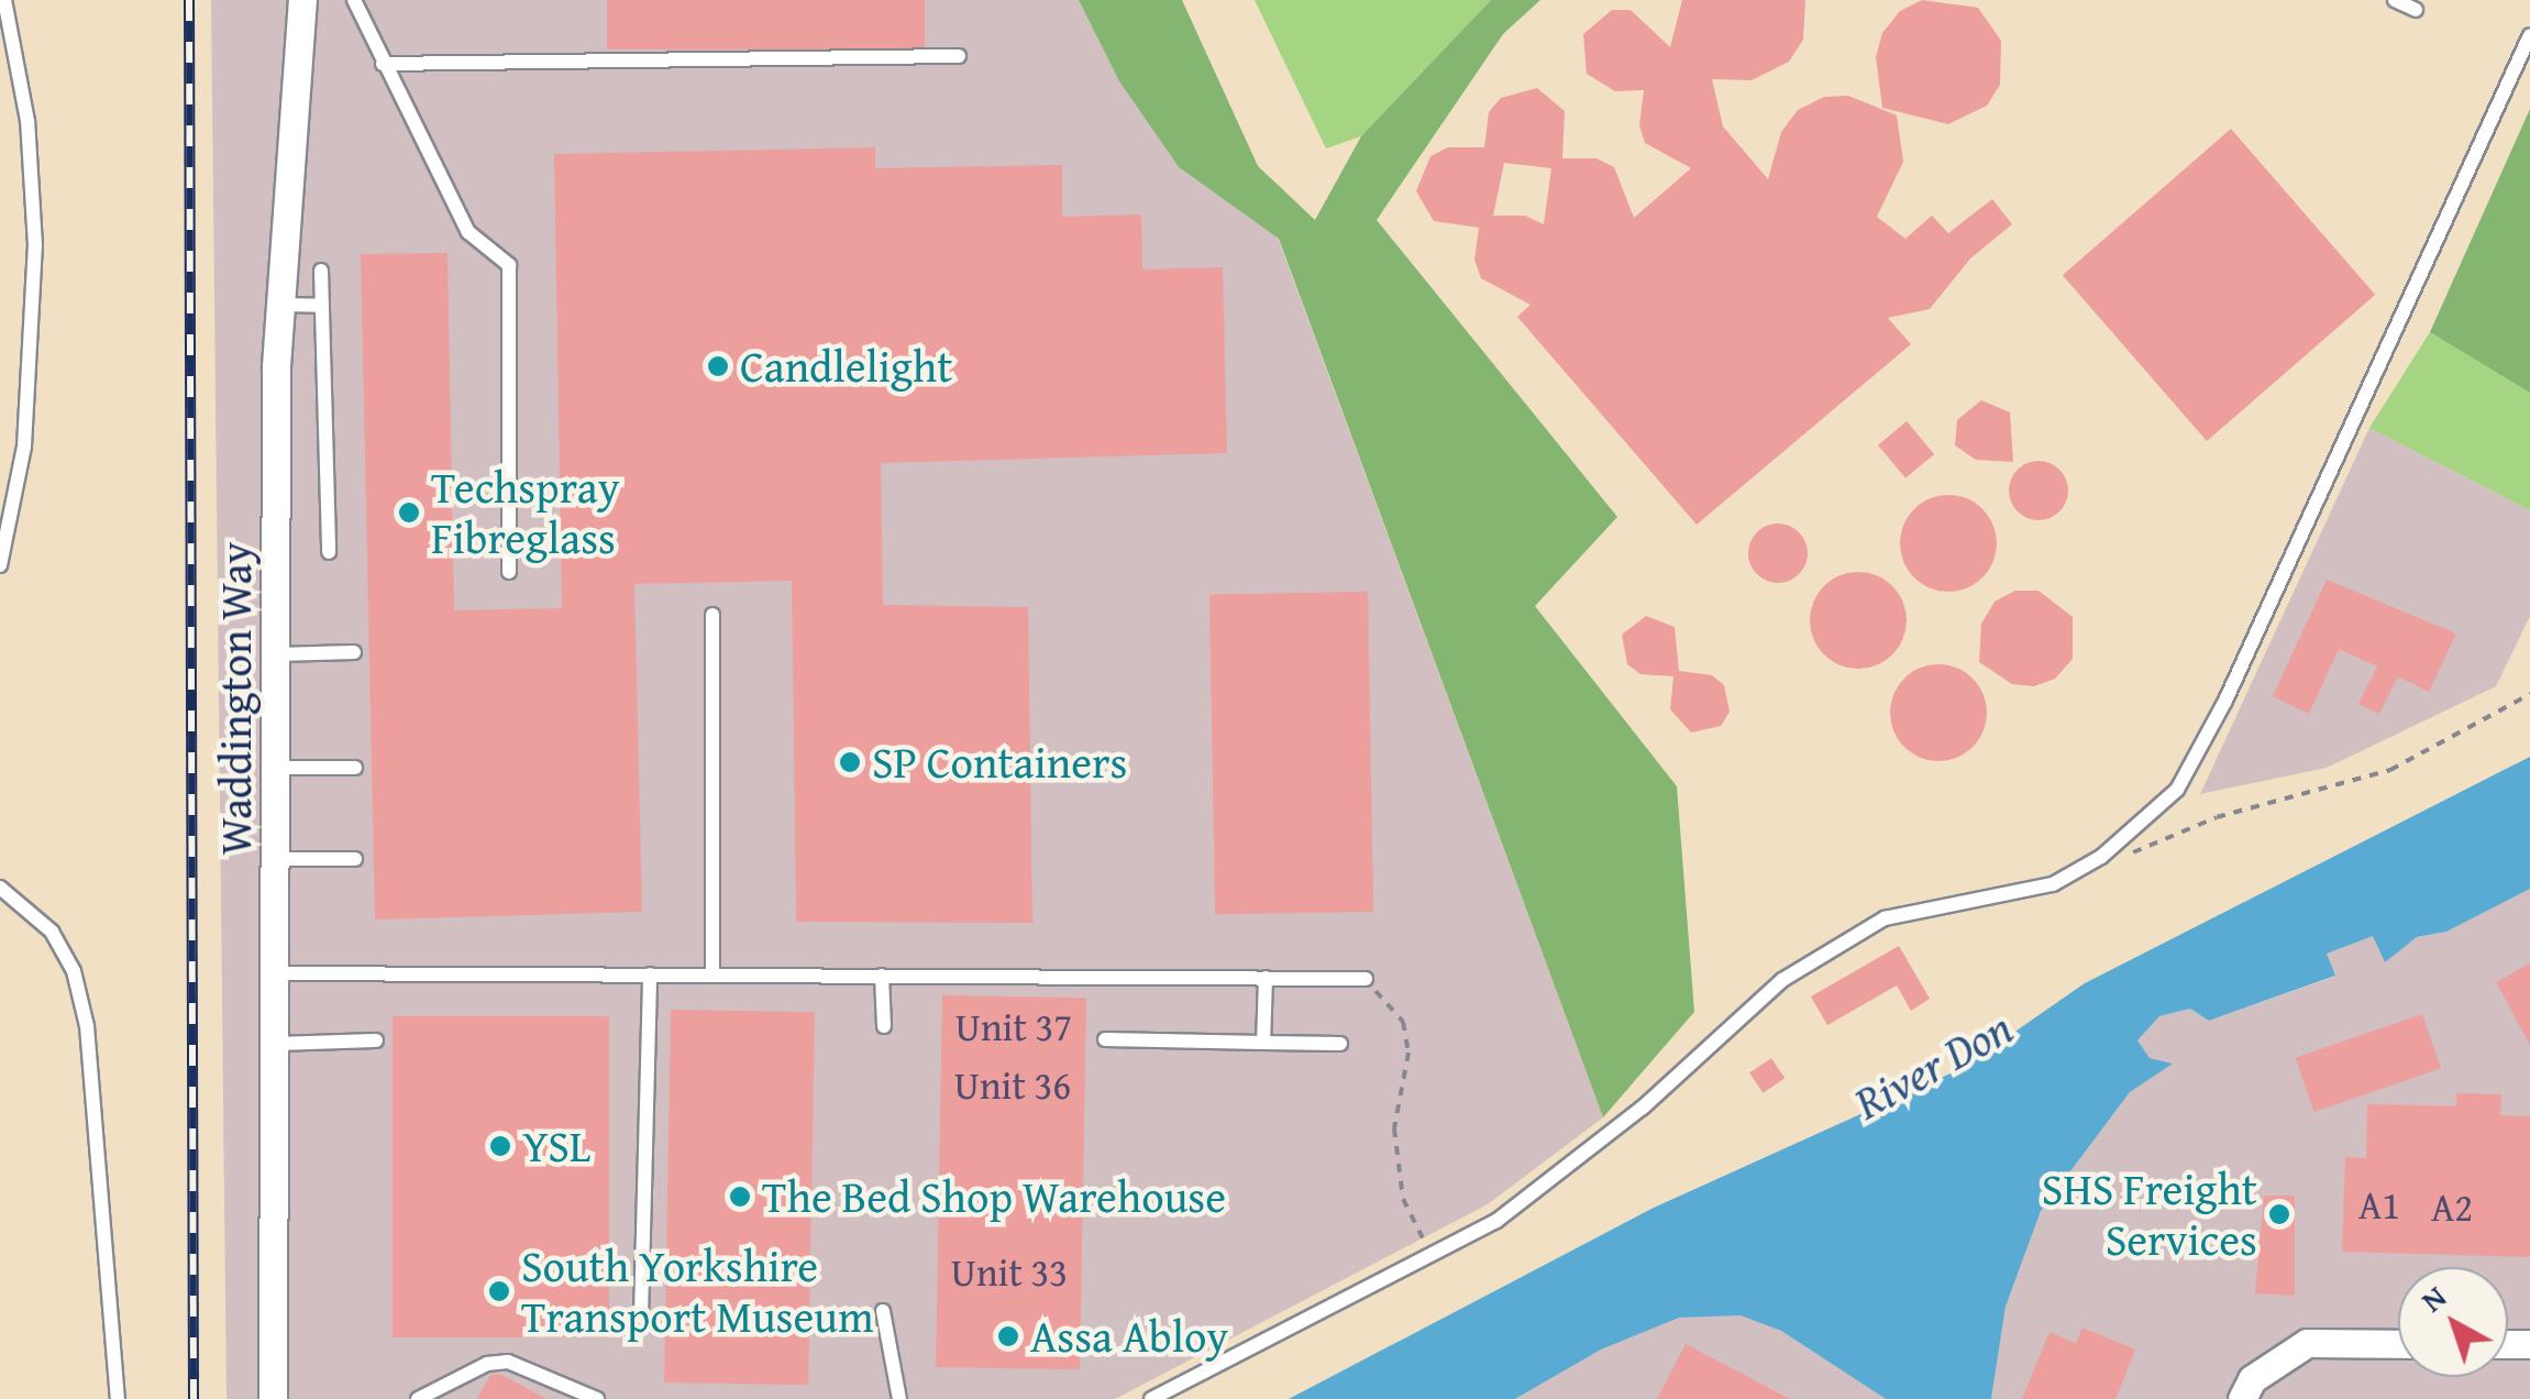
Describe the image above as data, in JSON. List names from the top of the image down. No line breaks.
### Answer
{"streets":{"street":["Waddington Way"]},"water":["River Don"],"places":["Candlelight","Techspray Fibreglass","SP Containers","YSL","The Bed Shop Warehouse","SHS Freight Services","South Yorkshire Transport Museum","Assa Abloy"],"house_numbers":["Unit 37","Unit 36","A1","A2","Unit 33"],"north":"top left"}
